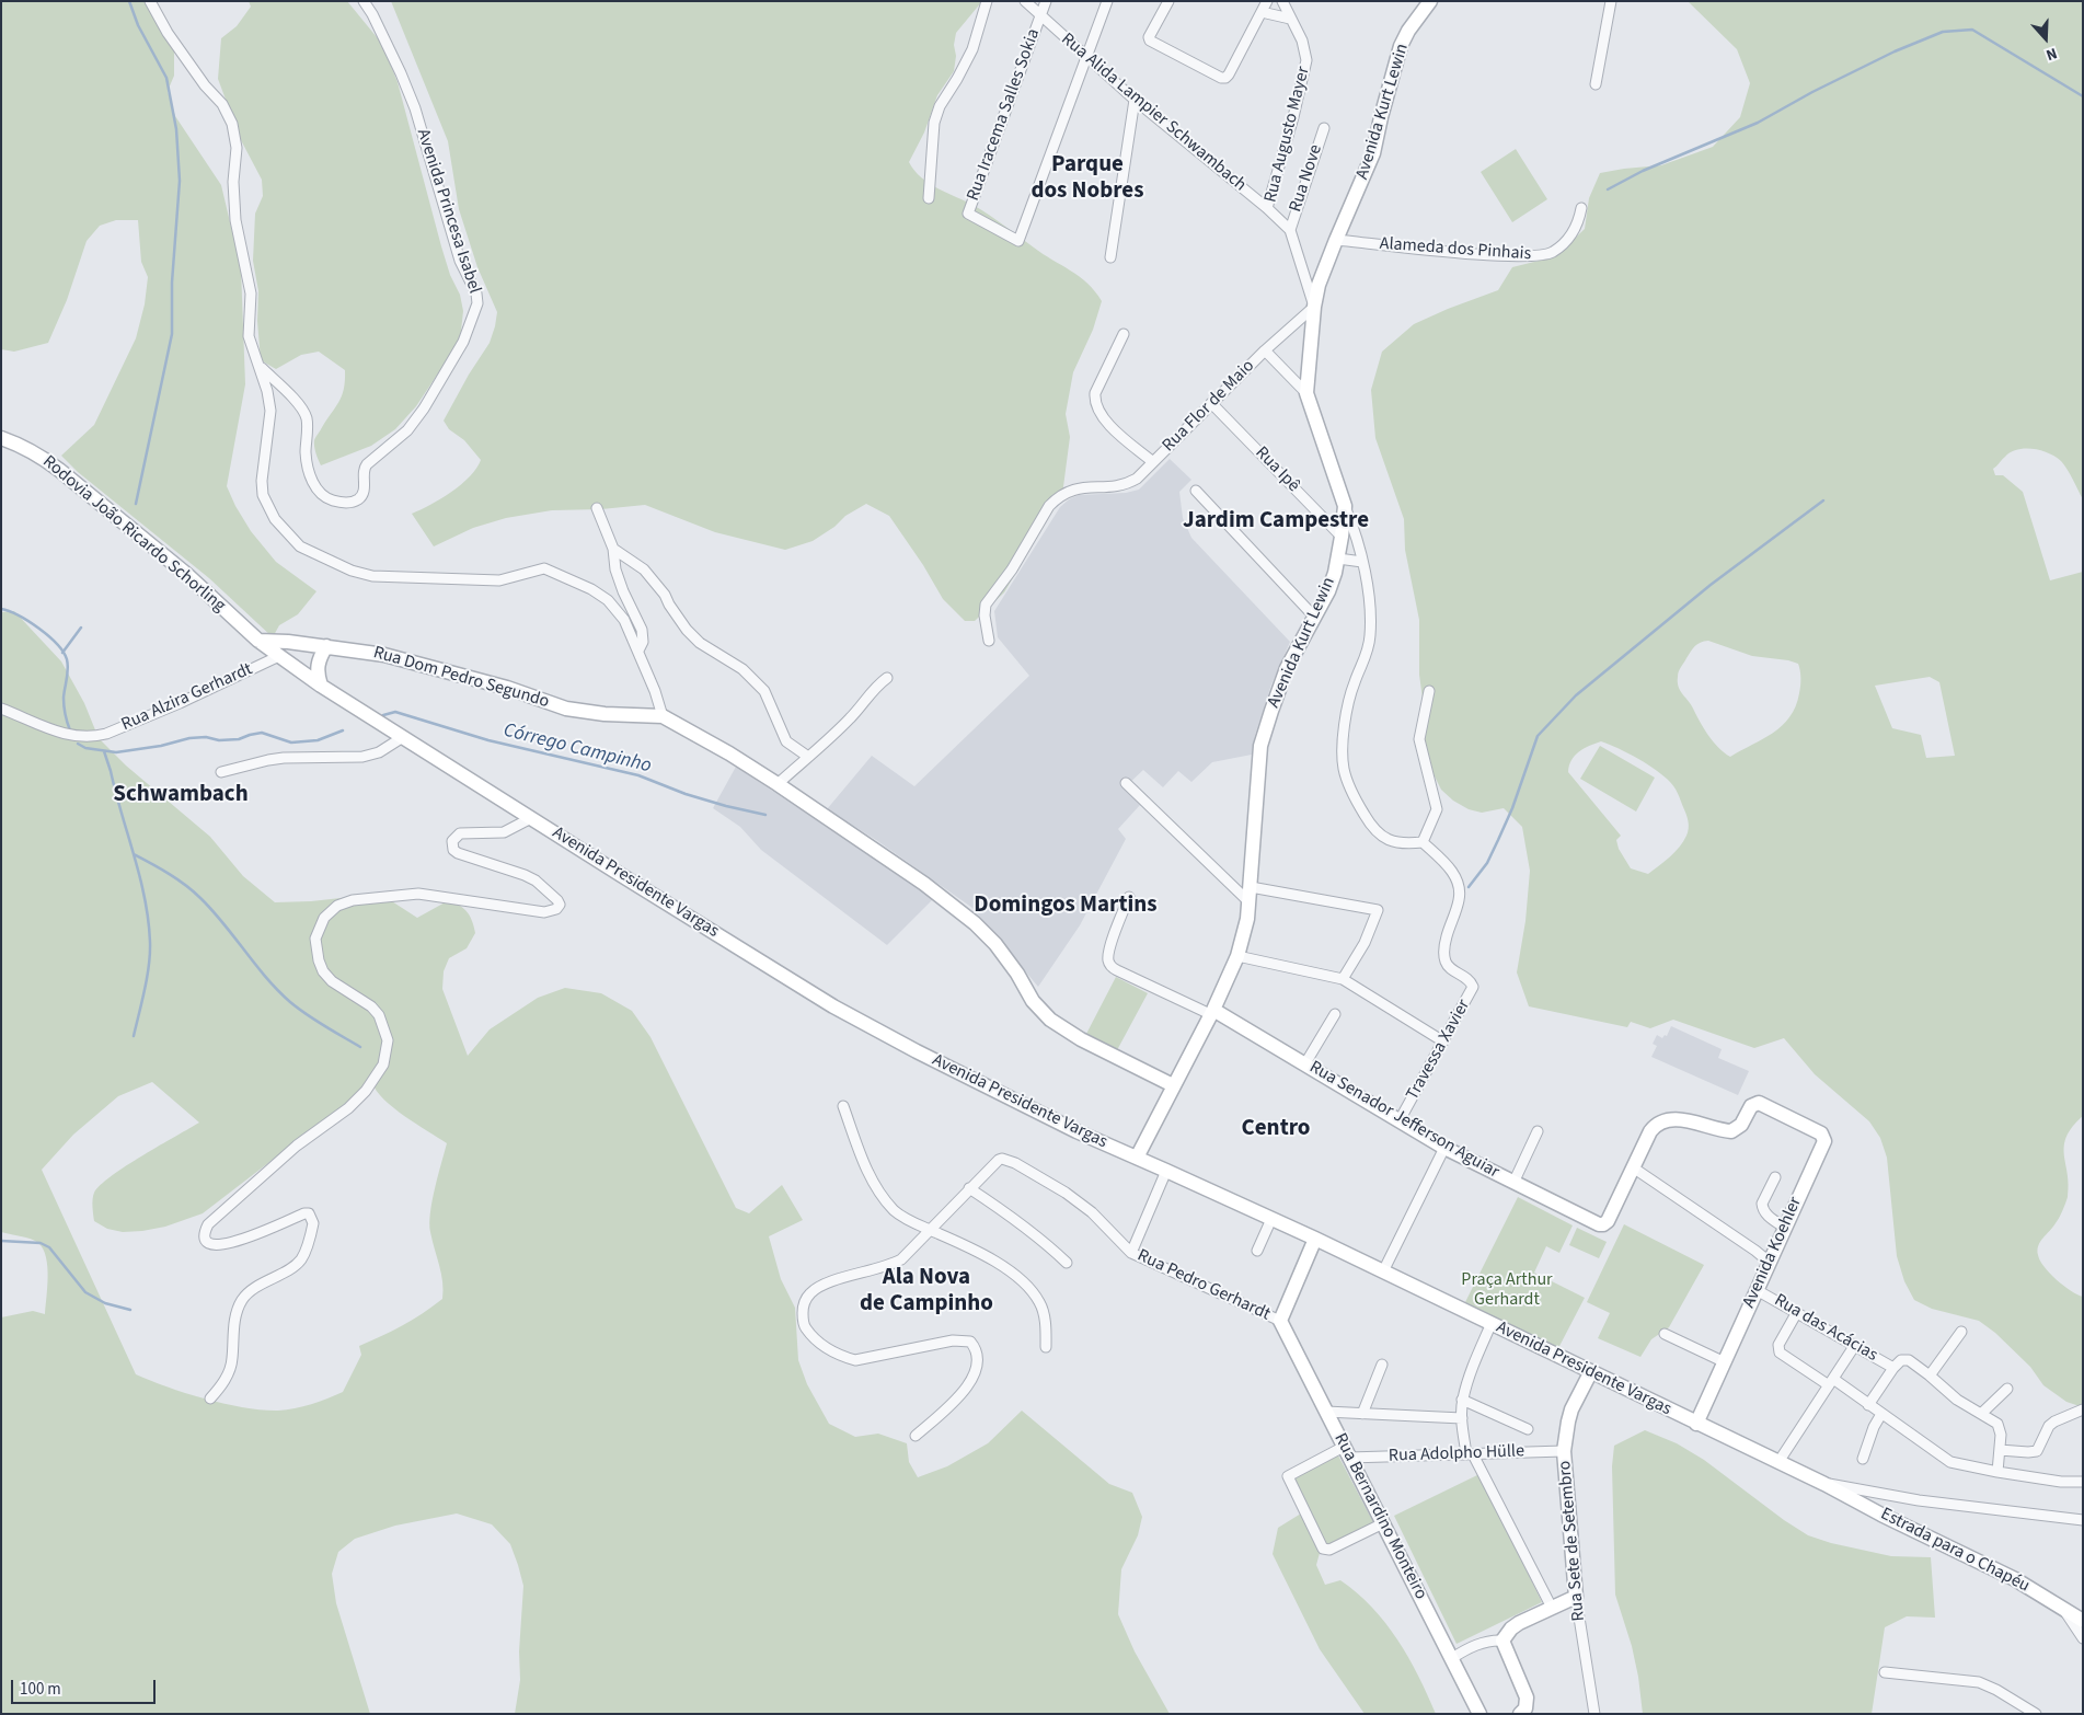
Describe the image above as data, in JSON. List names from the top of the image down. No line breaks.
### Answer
{"streets":{"main road":["Avenida Kurt Lewin","Rodovia João Ricardo Schorling","Rua Dom Pedro Segundo","Avenida Presidente Vargas","Rua Senador Jefferson Aguiar","Avenida Koehler","Rua Bernardino Monteiro","Rua Sete de Setembro","Estrada para o Chapéu"],"street":["Rua Alida Lampier Schwambach","Rua Iracema Salles Sokia","Rua Augusto Mayer","Rua Nove","Avenida Princesa Isabel","Alameda dos Pinhais","Rua Flor de Maio","Rua Ipê","Rua Alzira Gerhardt","Travessa Xavier","Rua Pedro Gerhardt","Rua das Acácias","Rua Adolpho Hülle"]},"crossings":[["Avenida Kurt Lewin","Rua Augusto Mayer"],["Avenida Kurt Lewin","Alameda dos Pinhais"],["Avenida Kurt Lewin","Rua Flor de Maio"],["Avenida Kurt Lewin","Rua Ipê"],["Avenida Kurt Lewin","Avenida Presidente Vargas"],["Avenida Kurt Lewin","Rua Senador Jefferson Aguiar"],["Rua Alida Lampier Schwambach","Rua Iracema Salles Sokia"],["Rua Alida Lampier Schwambach","Rua Augusto Mayer"],["Rua Augusto Mayer","Rua Nove"],["Rua Augusto Mayer","Rua Flor de Maio"],["Avenida Princesa Isabel","Rua Dom Pedro Segundo"],["Rua Flor de Maio","Rua Ipê"],["Rodovia João Ricardo Schorling","Rua Dom Pedro Segundo"],["Rodovia João Ricardo Schorling","Avenida Presidente Vargas"],["Rua Dom Pedro Segundo","Avenida Presidente Vargas"],["Rua Alzira Gerhardt","Avenida Presidente Vargas"],["Avenida Presidente Vargas","Avenida Koehler"],["Avenida Presidente Vargas","Rua Sete de Setembro"],["Avenida Presidente Vargas","Estrada para o Chapéu"],["Travessa Xavier","Rua Senador Jefferson Aguiar"],["Rua Senador Jefferson Aguiar","Avenida Koehler"],["Avenida Koehler","Rua das Acácias"],["Rua Pedro Gerhardt","Rua Bernardino Monteiro"],["Rua Adolpho Hülle","Rua Bernardino Monteiro"],["Rua Adolpho Hülle","Rua Sete de Setembro"]],"districts":["Parque dos Nobres","Jardim Campestre","Schwambach","Domingos Martins","Centro","Ala Nova de Campinho"],"water":["Córrego Campinho"],"parks":["Praça Arthur Gerhardt"],"scale_bar":"100 m","north":"bottom"}
